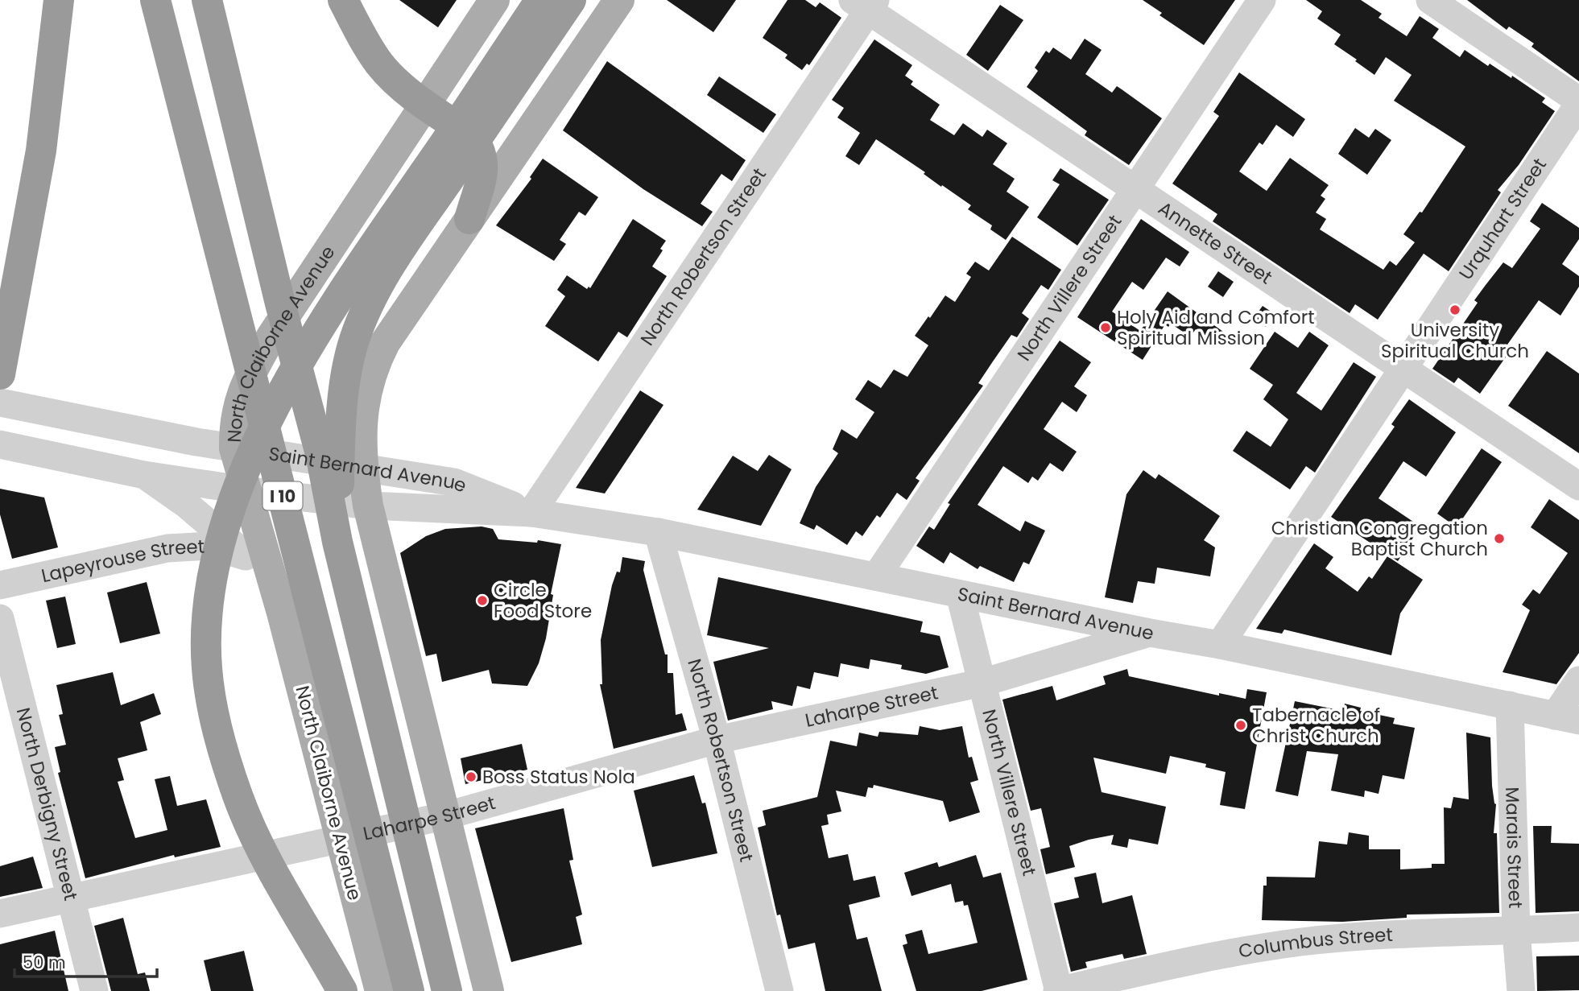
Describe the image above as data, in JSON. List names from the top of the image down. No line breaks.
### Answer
{"streets":{"highway":["I 10"],"main road":["North Claiborne Avenue"],"street":["Urquhart Street","Annette Street","North Robertson Street","North Villere Street","Saint Bernard Avenue","Lapeyrouse Street","Laharpe Street","North Derbigny Street","Marais Street","Columbus Street"]},"crossings":[["Urquhart Street","Annette Street"],["Urquhart Street","Saint Bernard Avenue"],["Annette Street","North Robertson Street"],["Annette Street","North Villere Street"],["North Robertson Street","Saint Bernard Avenue"],["North Robertson Street","Laharpe Street"],["North Villere Street","Saint Bernard Avenue"],["North Villere Street","Laharpe Street"],["North Villere Street","Columbus Street"],["North Claiborne Avenue","Saint Bernard Avenue"],["North Claiborne Avenue","Laharpe Street"],["Saint Bernard Avenue","Laharpe Street"],["Saint Bernard Avenue","Marais Street"],["Laharpe Street","North Derbigny Street"],["Marais Street","Columbus Street"]],"places":["University Spiritual Church","Holy Aid and Comfort Spiritual Mission","Christian Congregation Baptist Church","Circle Food Store","Tabernacle of Christ Church","Boss Status Nola"],"scale_bar":"50 m"}
